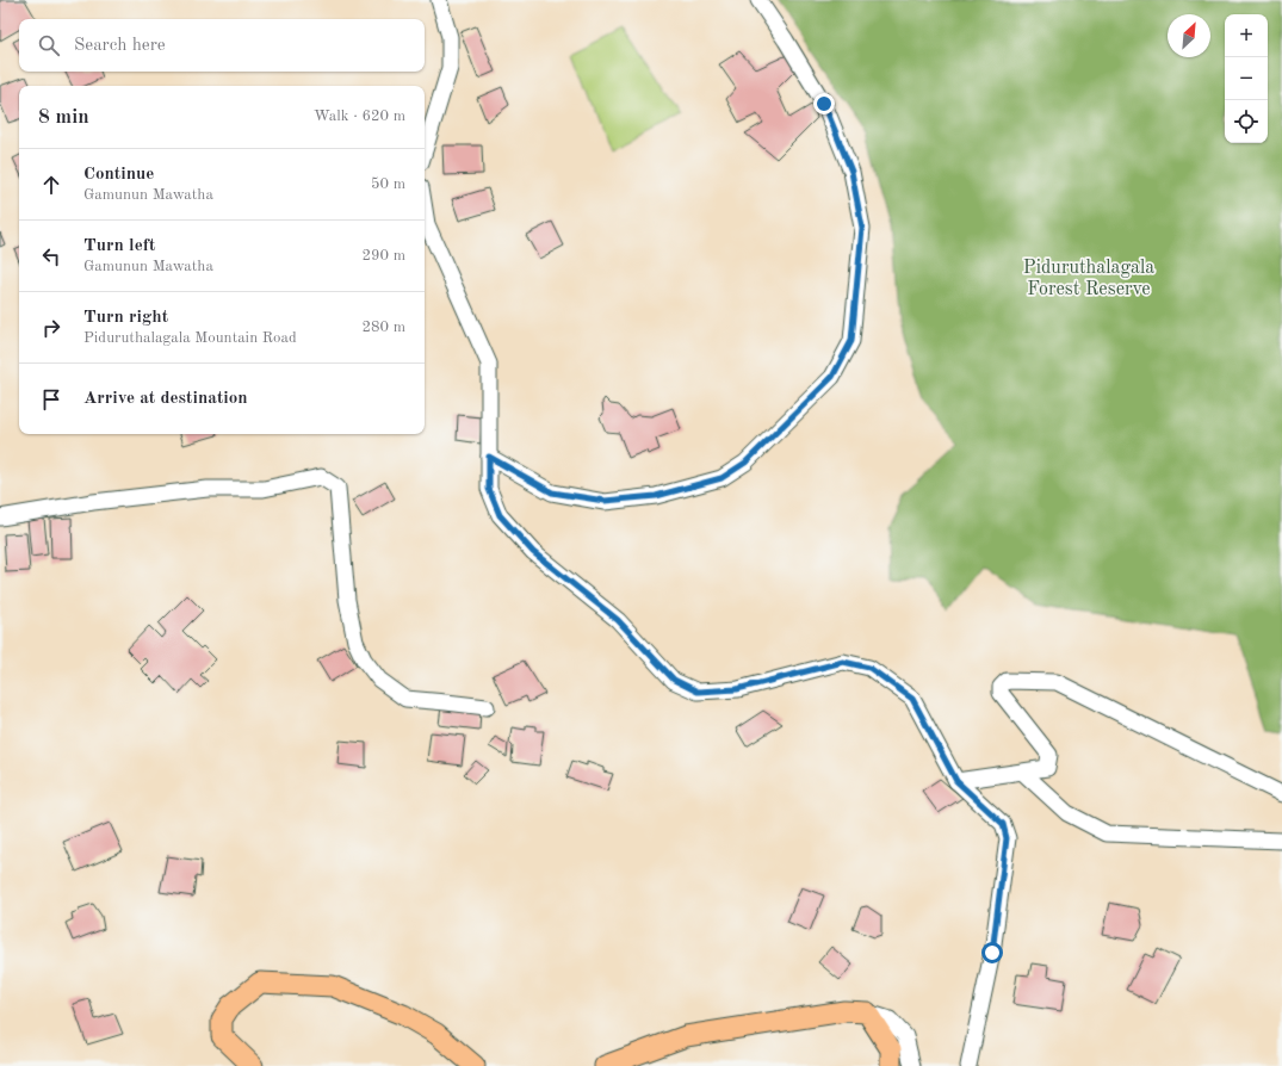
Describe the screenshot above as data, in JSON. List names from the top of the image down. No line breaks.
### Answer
{"parks":["Piduruthalagala Forest Reserve"],"north":"top right","page":{"map_buttons":["+","−"],"search":"Search here","heading":["8 min","Walk · 620 m"],"list":[["Continue","Gamunun Mawatha","50 m"],["Turn left","Gamunun Mawatha","290 m"],["Turn right","Piduruthalagala Mountain Road","280 m"],"Arrive at destination"]}}
